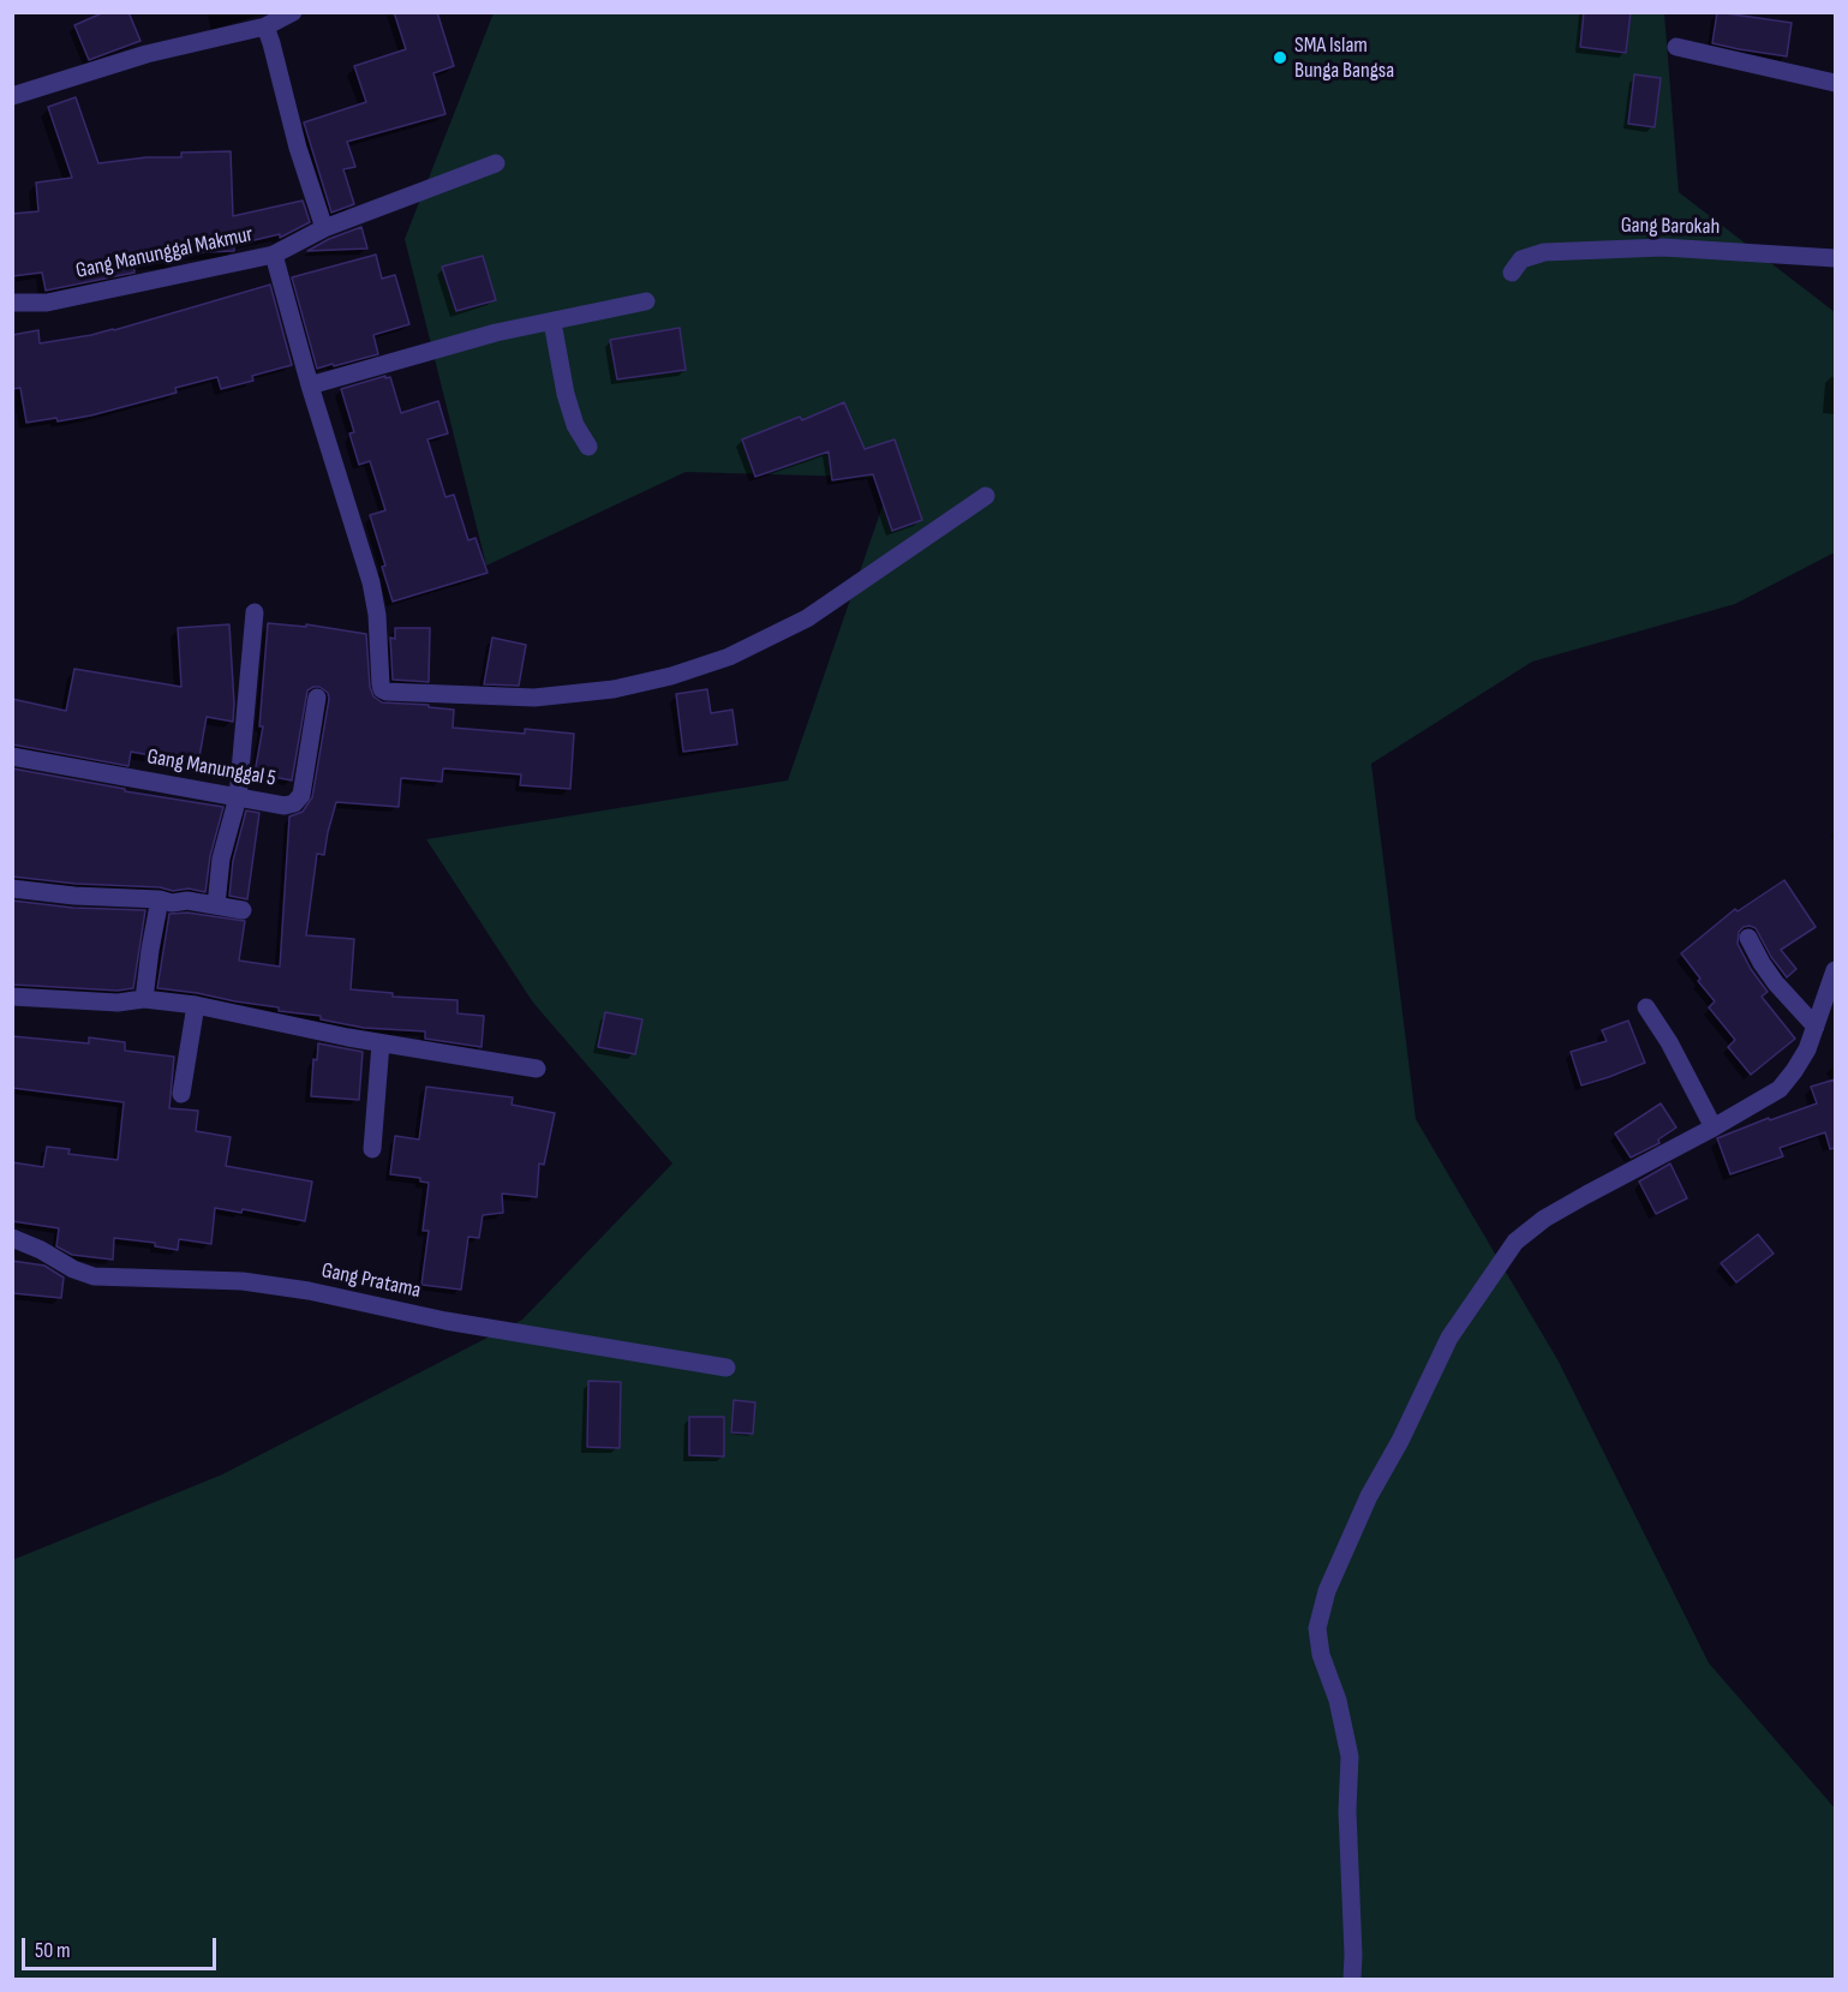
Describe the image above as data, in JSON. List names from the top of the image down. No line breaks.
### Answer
{"streets":{"street":["Gang Barokah","Gang Manunggal Makmur","Gang Manunggal 5","Gang Pratama"]},"places":["SMA Islam Bunga Bangsa"],"scale_bar":"50 m"}
